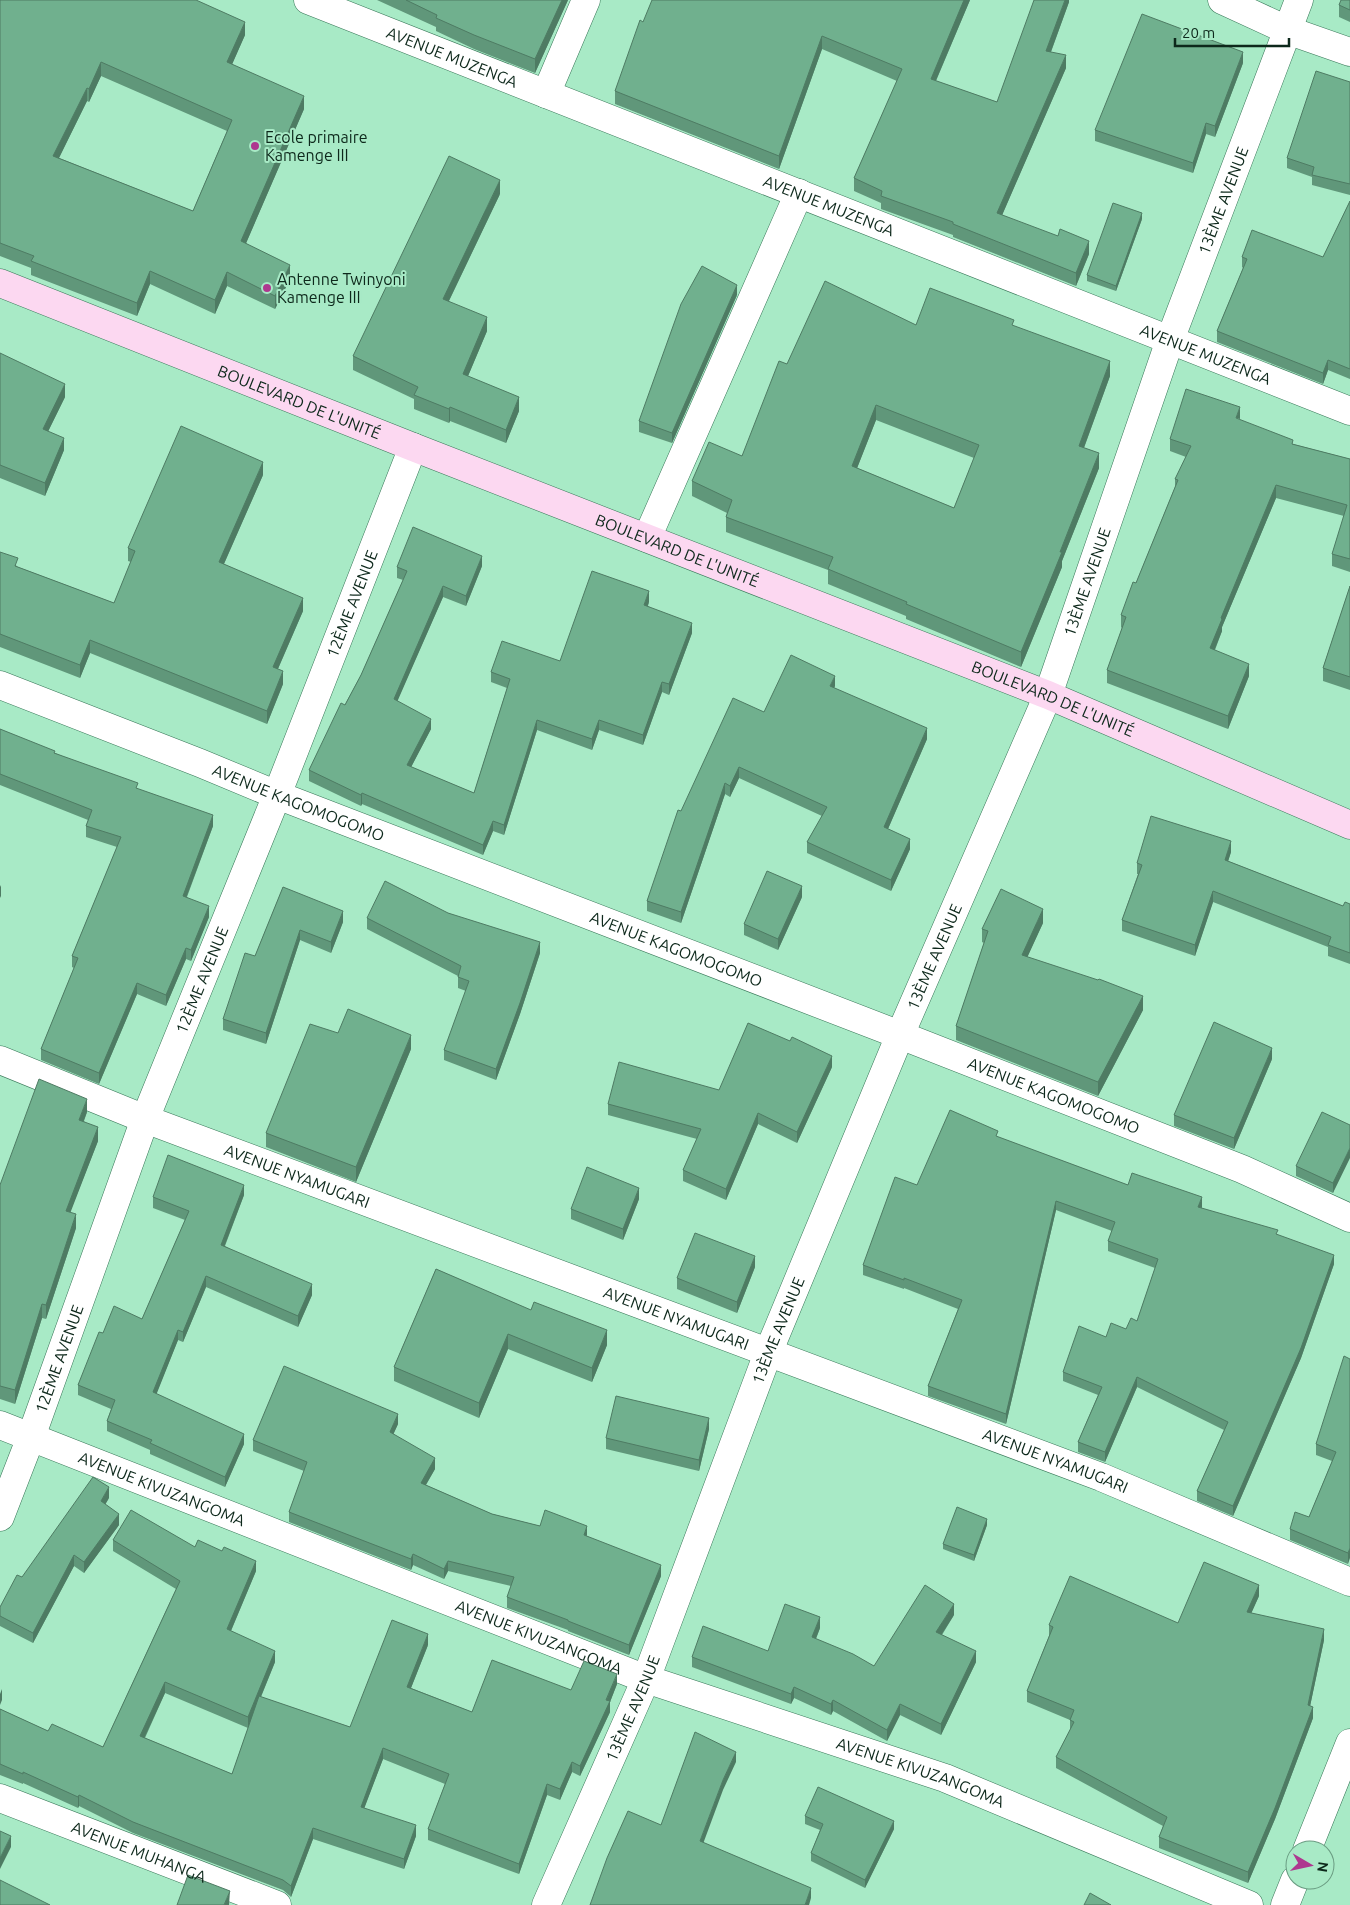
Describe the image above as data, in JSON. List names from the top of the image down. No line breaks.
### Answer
{"streets":{"street":["AVENUE MUZENGA","13ÈME AVENUE","BOULEVARD DE L'UNITÉ","12ÈME AVENUE","AVENUE KAGOMOGOMO","AVENUE NYAMUGARI","AVENUE KIVUZANGOMA","AVENUE MUHANGA"]},"crossings":[["AVENUE MUZENGA","13ÈME AVENUE"],["13ÈME AVENUE","BOULEVARD DE L'UNITÉ"],["13ÈME AVENUE","AVENUE KAGOMOGOMO"],["13ÈME AVENUE","AVENUE NYAMUGARI"],["13ÈME AVENUE","AVENUE KIVUZANGOMA"],["BOULEVARD DE L'UNITÉ","12ÈME AVENUE"],["12ÈME AVENUE","AVENUE KAGOMOGOMO"],["12ÈME AVENUE","AVENUE NYAMUGARI"],["12ÈME AVENUE","AVENUE KIVUZANGOMA"]],"places":["Ecole primaire Kamenge III","Antenne Twinyoni Kamenge III"],"scale_bar":"20 m","north":"right"}
